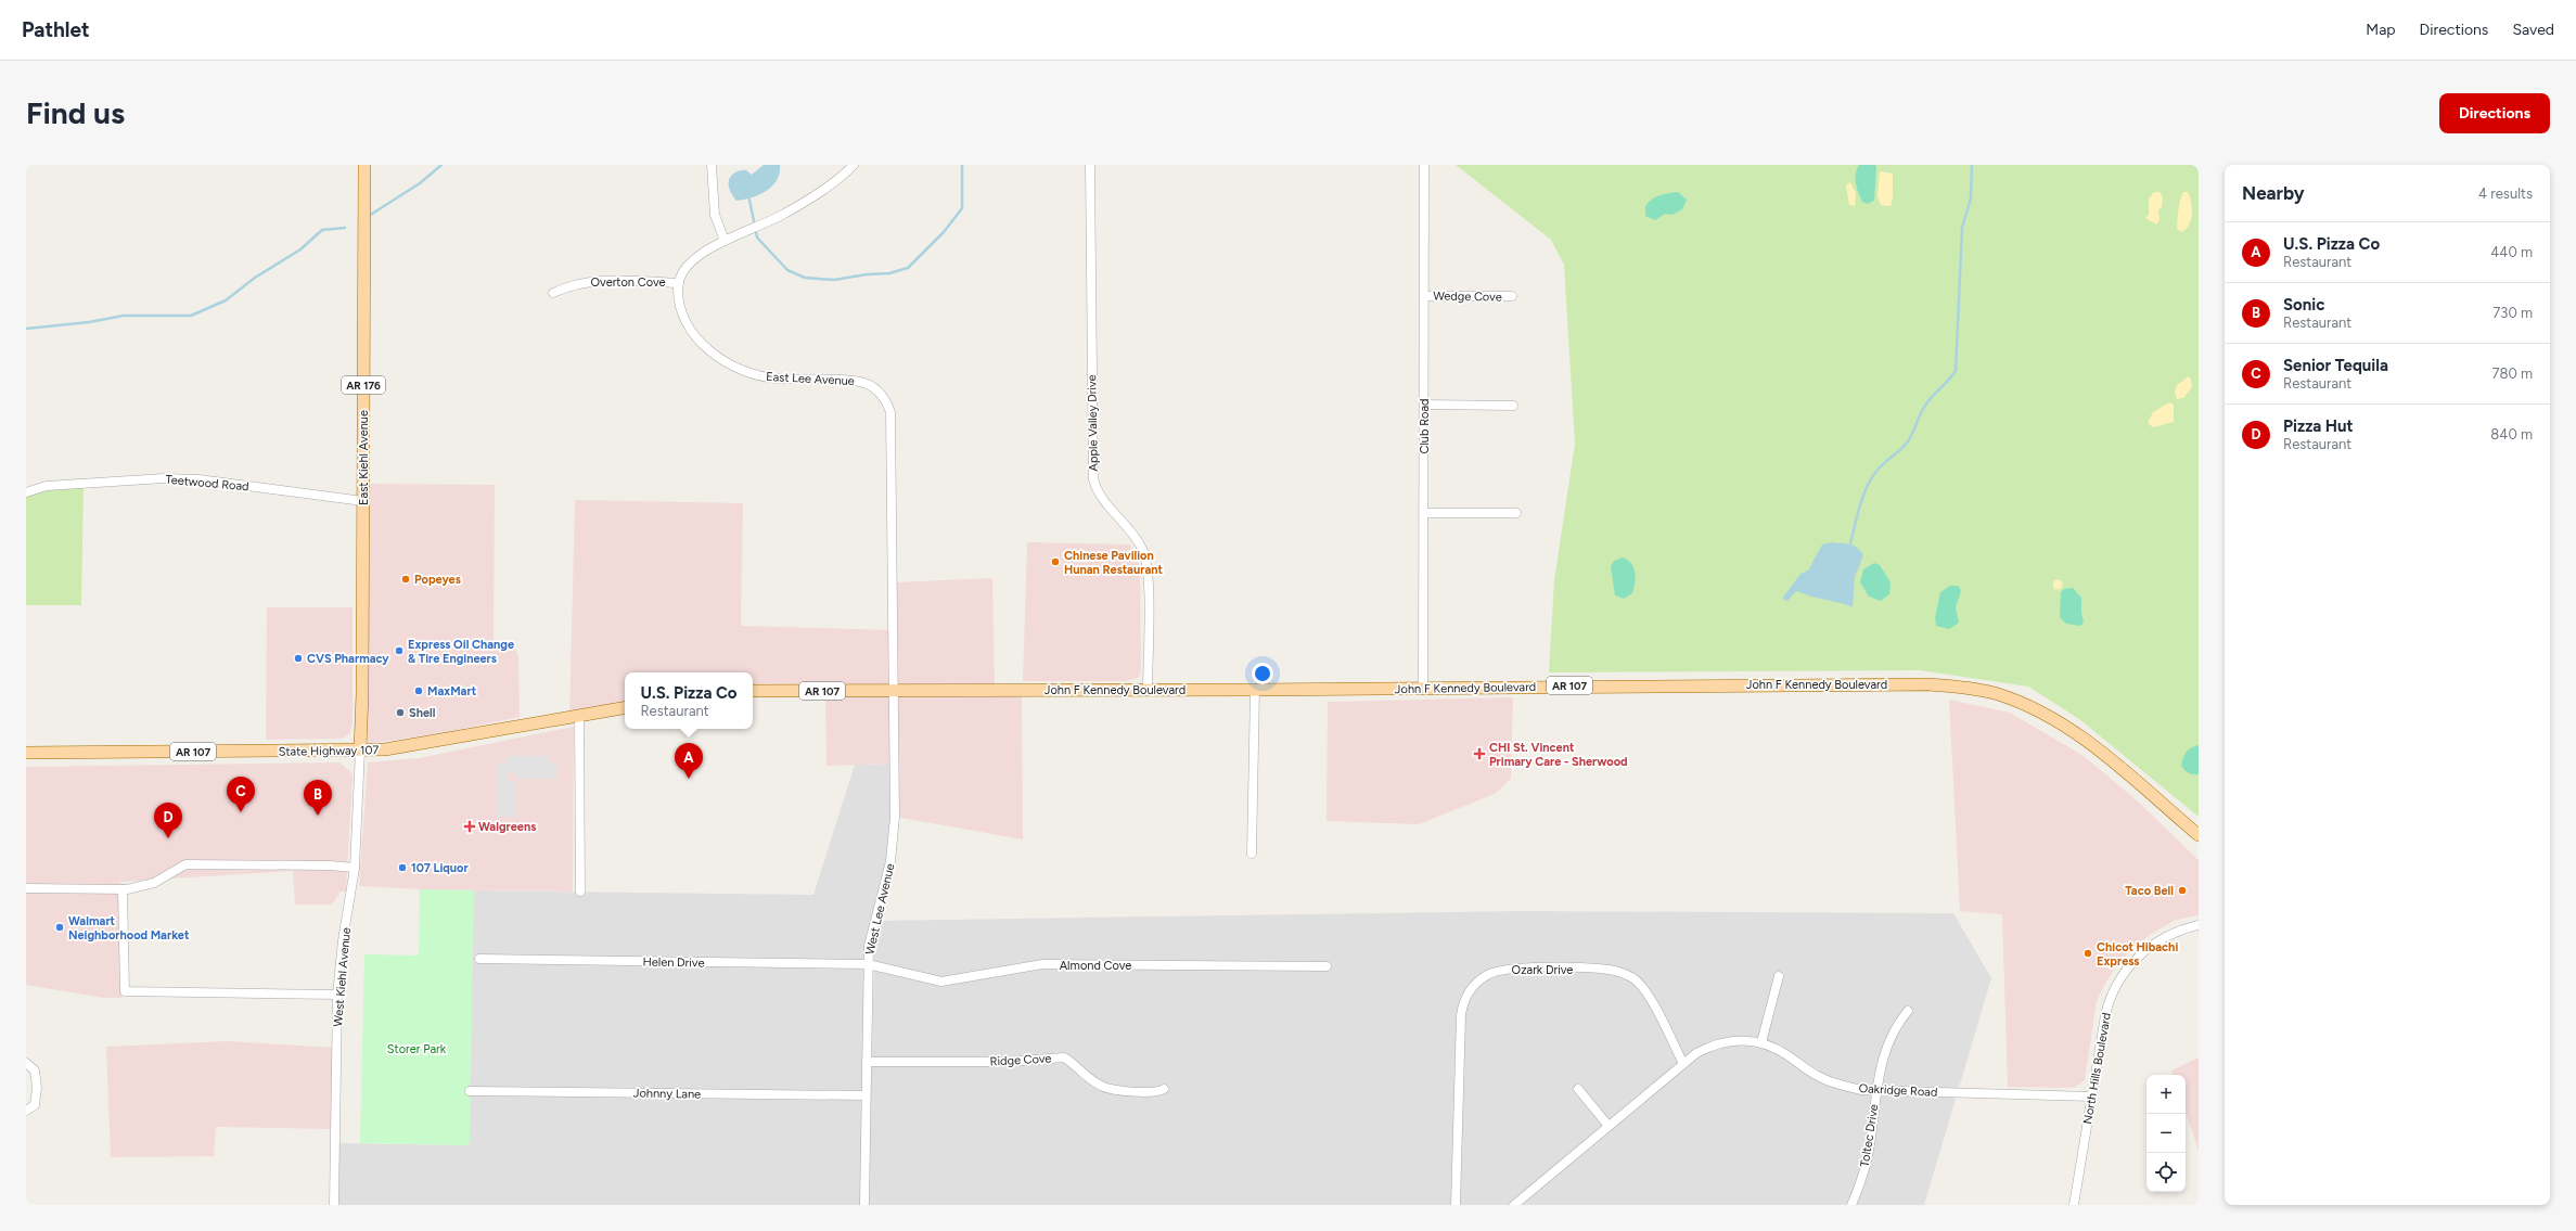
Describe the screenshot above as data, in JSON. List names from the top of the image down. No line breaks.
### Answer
{"streets":{"main road":["AR 176","East Kiehl Avenue","John F Kennedy Boulevard","AR 107","State Highway 107"],"street":["Overton Cove","Wedge Cove","East Lee Avenue","Apple Valley Drive","Club Road","Teetwood Road","West Lee Avenue","Helen Drive","Almond Cove","Ozark Drive","West Kiehl Avenue","Ridge Cove","North Hills Boulevard","Oakridge Road","Johnny Lane","Toltec Drive"]},"crossings":[["Overton Cove","East Lee Avenue"],["Wedge Cove","Club Road"],["East Lee Avenue","John F Kennedy Boulevard"],["East Lee Avenue","AR 107"],["East Lee Avenue","West Lee Avenue"],["Apple Valley Drive","John F Kennedy Boulevard"],["Club Road","John F Kennedy Boulevard"],["East Kiehl Avenue","Teetwood Road"],["East Kiehl Avenue","State Highway 107"],["East Kiehl Avenue","West Kiehl Avenue"],["John F Kennedy Boulevard","AR 107"],["John F Kennedy Boulevard","West Lee Avenue"],["AR 107","West Lee Avenue"],["State Highway 107","West Kiehl Avenue"],["West Lee Avenue","Helen Drive"],["West Lee Avenue","Almond Cove"],["West Lee Avenue","Ridge Cove"],["West Lee Avenue","Johnny Lane"],["Helen Drive","Almond Cove"],["Ozark Drive","Oakridge Road"],["North Hills Boulevard","Oakridge Road"],["Oakridge Road","Toltec Drive"]],"parks":["Storer Park"],"places":{"other":["Chinese Pavilion Hunan Restaurant","Popeyes","Express Oil Change & Tire Engineers","CVS Pharmacy","MaxMart","Shell","107 Liquor","Taco Bell","Walmart Neighborhood Market","Chicot Hibachi Express"],"health":["CHI St. Vincent Primary Care - Sherwood","Walgreens"]},"page":{"header":"Pathlet","nav":["Map","Directions","Saved"],"buttons":"Directions","title":"Find us","heading":["Nearby","4 results"],"list":[{"mark":"A","name":"U.S. Pizza Co","note":"Restaurant","value":"440 m"},{"mark":"B","name":"Sonic","note":"Restaurant","value":"730 m"},{"mark":"C","name":"Senior Tequila","note":"Restaurant","value":"780 m"},{"mark":"D","name":"Pizza Hut","note":"Restaurant","value":"840 m"}],"popup":["U.S. Pizza Co","Restaurant"],"pins":["A","C","B","D"],"map_buttons":["+","−"]}}
